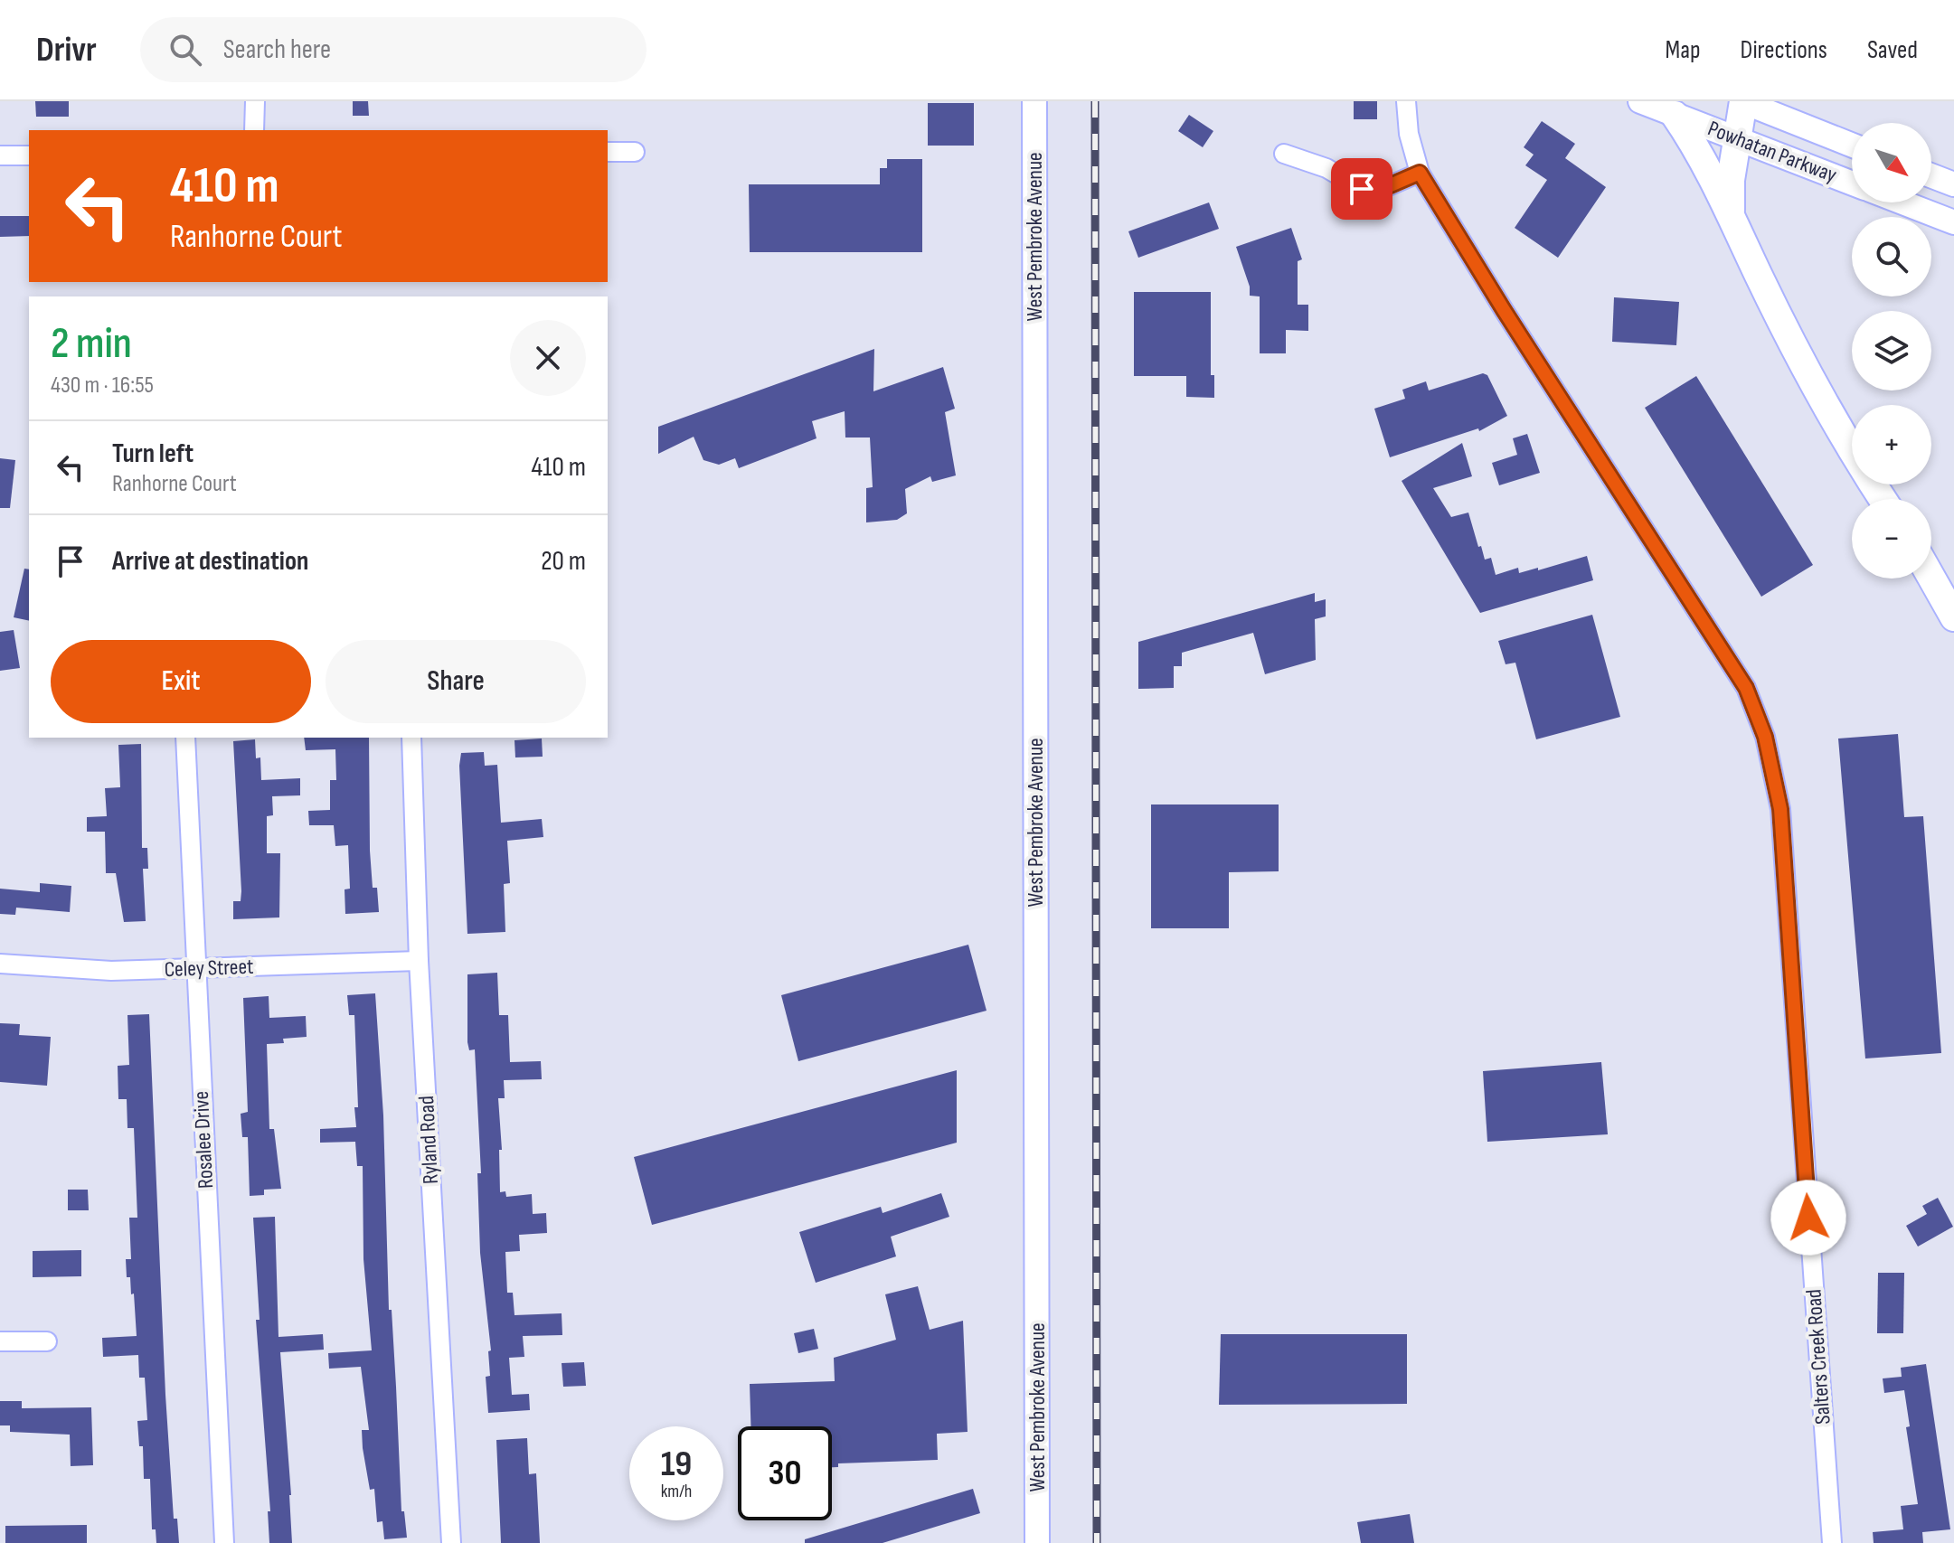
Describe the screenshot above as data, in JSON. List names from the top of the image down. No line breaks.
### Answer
{"streets":{"main road":["Powhatan Parkway","West Pembroke Avenue"],"street":["Celey Street","Rosalee Drive","Ryland Road","Salters Creek Road"]},"crossings":[["Celey Street","Rosalee Drive"],["Celey Street","Ryland Road"]],"north":"bottom right","page":{"header":"Drivr","search":"Search here","nav":["Map","Directions","Saved"],"map_buttons":["+","−"],"turn":["410 m","Ranhorne Court"],"heading":["2 min","430 m · 16:55"],"list":[{"name":"Turn left","note":"Ranhorne Court","value":"410 m"},{"name":"Arrive at destination","value":"20 m"}],"buttons":["Exit","Share"],"speed":"19 km/h","limit":"30"}}
